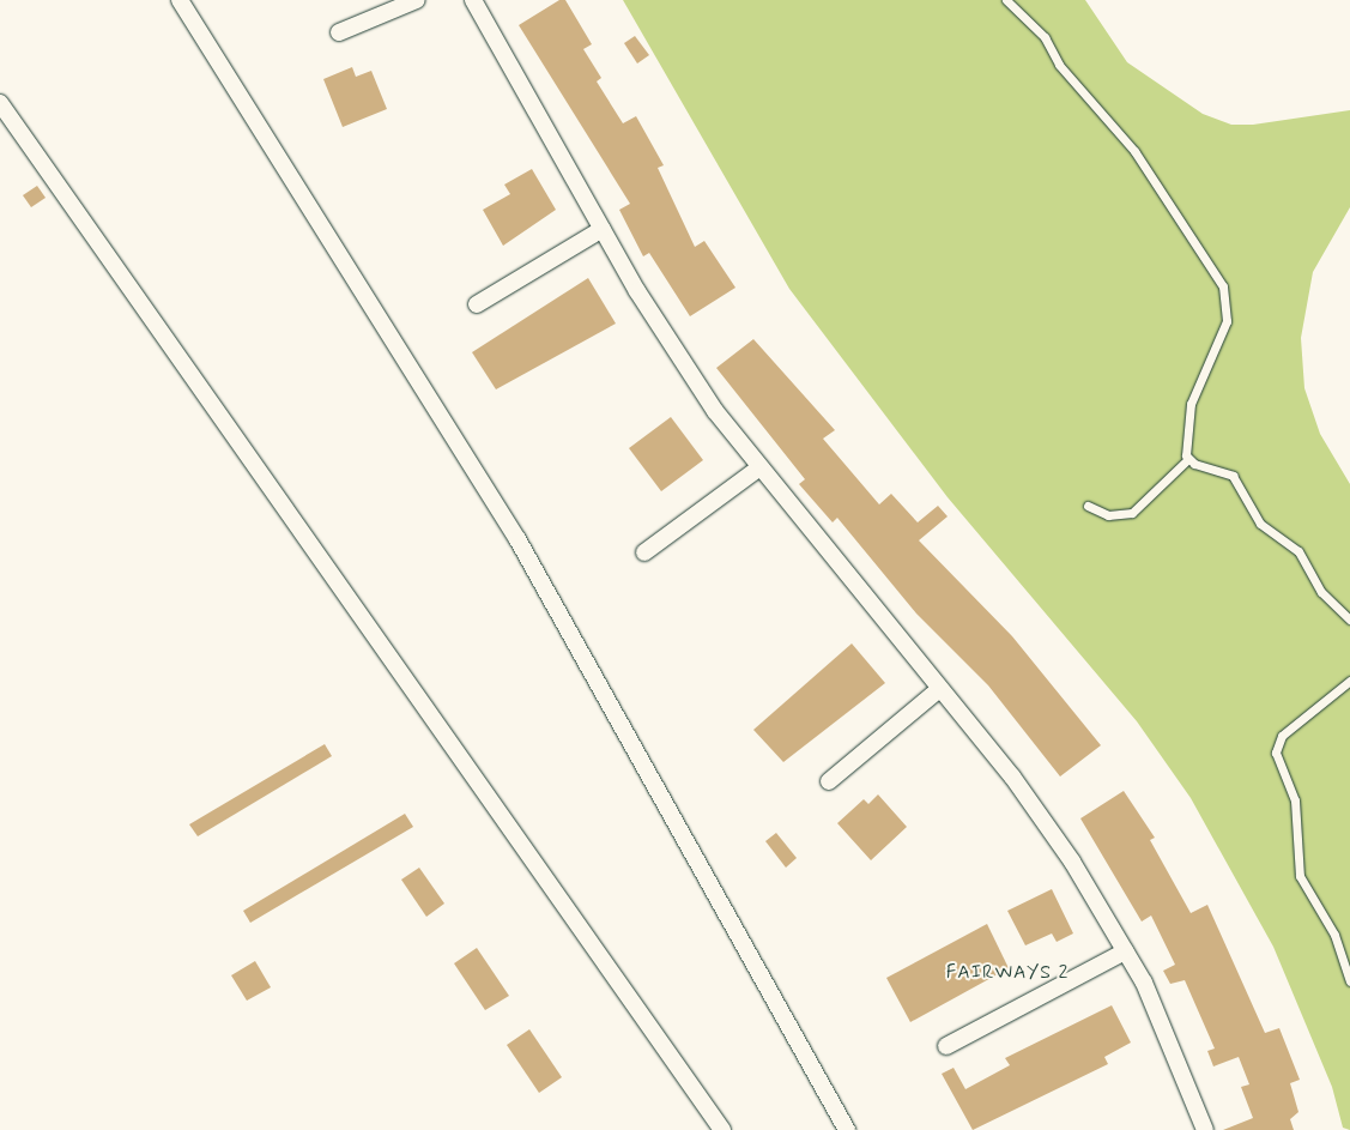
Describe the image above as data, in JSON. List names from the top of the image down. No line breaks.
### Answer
{"districts":["FAIRWAYS 2"]}
